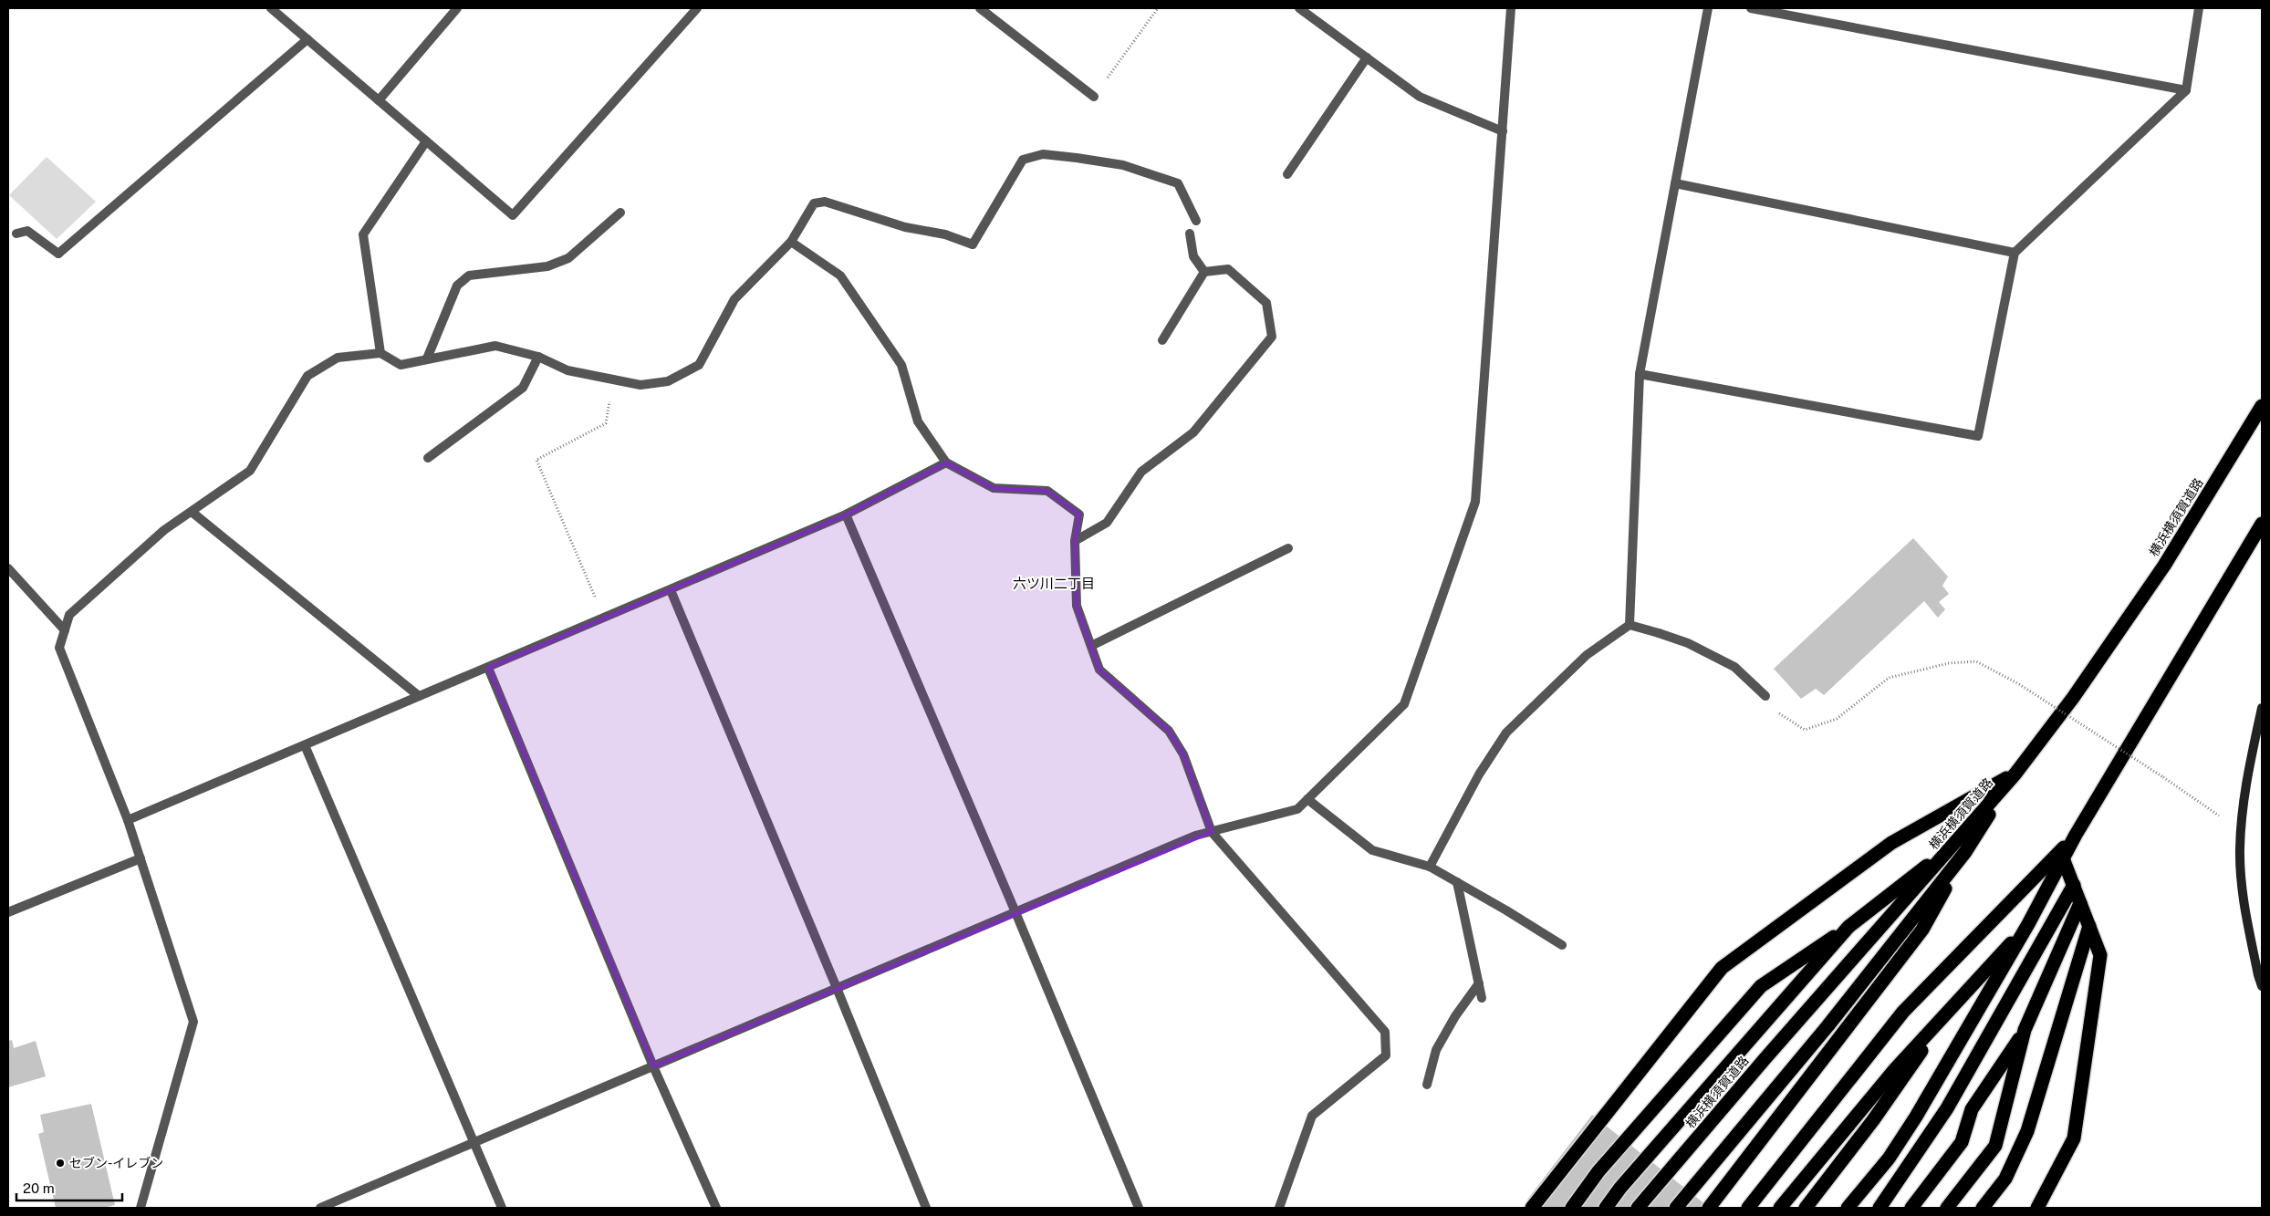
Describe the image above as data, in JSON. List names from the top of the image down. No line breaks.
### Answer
{"streets":{"highway":["横浜横須賀道路"]},"districts":["六ツ川二丁目"],"places":["セブン-イレブン"],"scale_bar":"20 m"}
